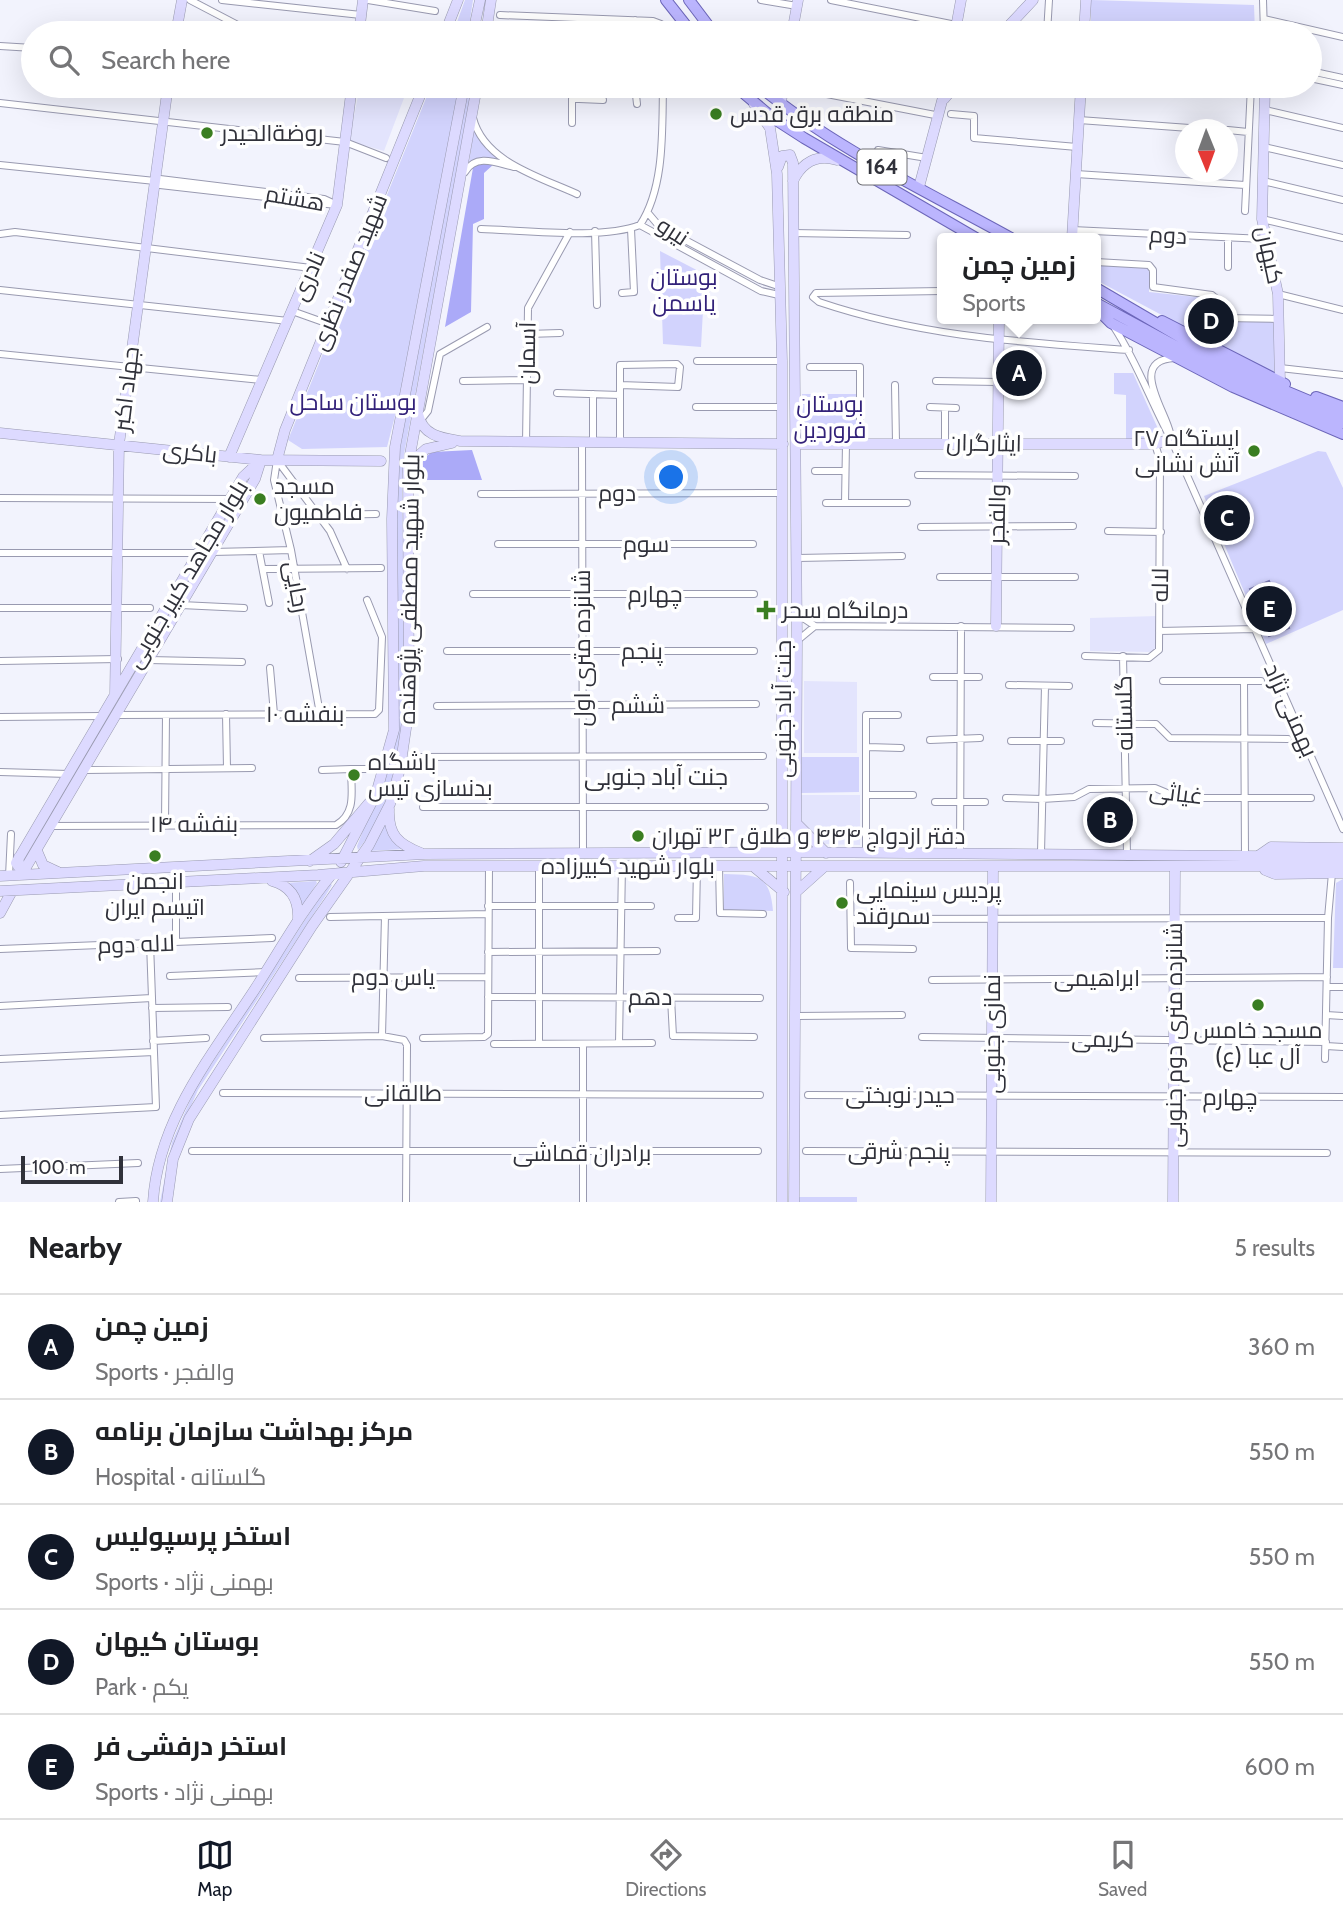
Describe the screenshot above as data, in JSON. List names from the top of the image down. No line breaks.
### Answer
{"streets":{"main road":["164","کیهان","شهید صفدر نظری","نادری","جهاد اکبر","ایثارگران","باکری","والفجر","بلوار مجاهد کبیر جنوبی","بلوار شهید مصطفی پژوهنده","جنت آباد جنوبی","بلوار شهید کبیرزاده","نمازی جنوبی","شانزده متری دوم جنوبی"],"street":["هشتم","نیرو","دوم","آسمان","سوم","لاله","رجایی","چهارم","شانزده متری اول","پنجم","ششم","بهمنی نژاد","گلستانه","بنفشه ۱۰","غیاثی","بنفشه ۱۴","لاله دوم","یاس دوم","ابراهیمی","دهم","کریمی","طالقانی","حیدر نوبختی","پنجم شرقی","برادران قماشی"]},"crossings":[["164","جنت آباد جنوبی"],["هشتم","نادری"],["هشتم","جهاد اکبر"],["نیرو","جنت آباد جنوبی"],["دوم","کیهان"],["دوم","شانزده متری اول"],["دوم","جنت آباد جنوبی"],["شهید صفدر نظری","باکری"],["شهید صفدر نظری","رجایی"],["نادری","باکری"],["جهاد اکبر","باکری"],["جهاد اکبر","بلوار مجاهد کبیر جنوبی"],["ایثارگران","والفجر"],["ایثارگران","لاله"],["ایثارگران","جنت آباد جنوبی"],["ایثارگران","بهمنی نژاد"],["باکری","بلوار مجاهد کبیر جنوبی"],["باکری","رجایی"],["سوم","شانزده متری اول"],["بلوار مجاهد کبیر جنوبی","بنفشه ۱۰"],["بلوار مجاهد کبیر جنوبی","بنفشه ۱۴"],["بلوار مجاهد کبیر جنوبی","بلوار شهید کبیرزاده"],["لاله","گلستانه"],["رجایی","بنفشه ۱۰"],["بلوار شهید مصطفی پژوهنده","بلوار شهید کبیرزاده"],["چهارم","شانزده متری اول"],["چهارم","نمازی جنوبی"],["چهارم","شانزده متری دوم جنوبی"],["چهارم","حیدر نوبختی"],["شانزده متری اول","پنجم"],["شانزده متری اول","ششم"],["شانزده متری اول","بلوار شهید کبیرزاده"],["جنت آباد جنوبی","بلوار شهید کبیرزاده"],["گلستانه","غیاثی"],["گلستانه","بلوار شهید کبیرزاده"],["بلوار شهید کبیرزاده","نمازی جنوبی"],["بلوار شهید کبیرزاده","شانزده متری دوم جنوبی"],["ابراهیمی","نمازی جنوبی"],["ابراهیمی","شانزده متری دوم جنوبی"],["نمازی جنوبی","کریمی"],["نمازی جنوبی","حیدر نوبختی"],["نمازی جنوبی","پنجم شرقی"],["شانزده متری دوم جنوبی","کریمی"],["شانزده متری دوم جنوبی","پنجم شرقی"]],"districts":["جنت‌ آباد جنوبی"],"parks":["بوستان یاسمن","بوستان ساحل","بوستان فروردین"],"places":{"other":["منطقه برق قدس","روضةالحیدر","ایستگاه ۲۷ آتش نشانی","مسجد فاطمیون","باشگاه بدنسازی تیس","دفتر ازدواج ۴۴۴ و طلاق ۳۲ تهران","انجمن اتیسم ایران","پردیس سینمایی سمرقند","مسجد خامس آل عبا (ع)"],"health":["درمانگاه سحر"]},"scale_bar":"100 m","north":"bottom","page":{"search":"Search here","popup":["زمین چمن","Sports"],"pins":["D","A","C","E","B"],"scale":"100 m","heading":["Nearby","5 results"],"list":[{"mark":"A","name":"زمین چمن","note":"Sports · والفجر","value":"360 m"},{"mark":"B","name":"مرکز بهداشت سازمان برنامه","note":"Hospital · گلستانه","value":"550 m"},{"mark":"C","name":"استخر پرسپولیس","note":"Sports · بهمنی نژاد","value":"550 m"},{"mark":"D","name":"بوستان کیهان","note":"Park · یکم","value":"550 m"},{"mark":"E","name":"استخر درفشی فر","note":"Sports · بهمنی نژاد","value":"600 m"}],"nav":["Map","Directions","Saved"]}}
